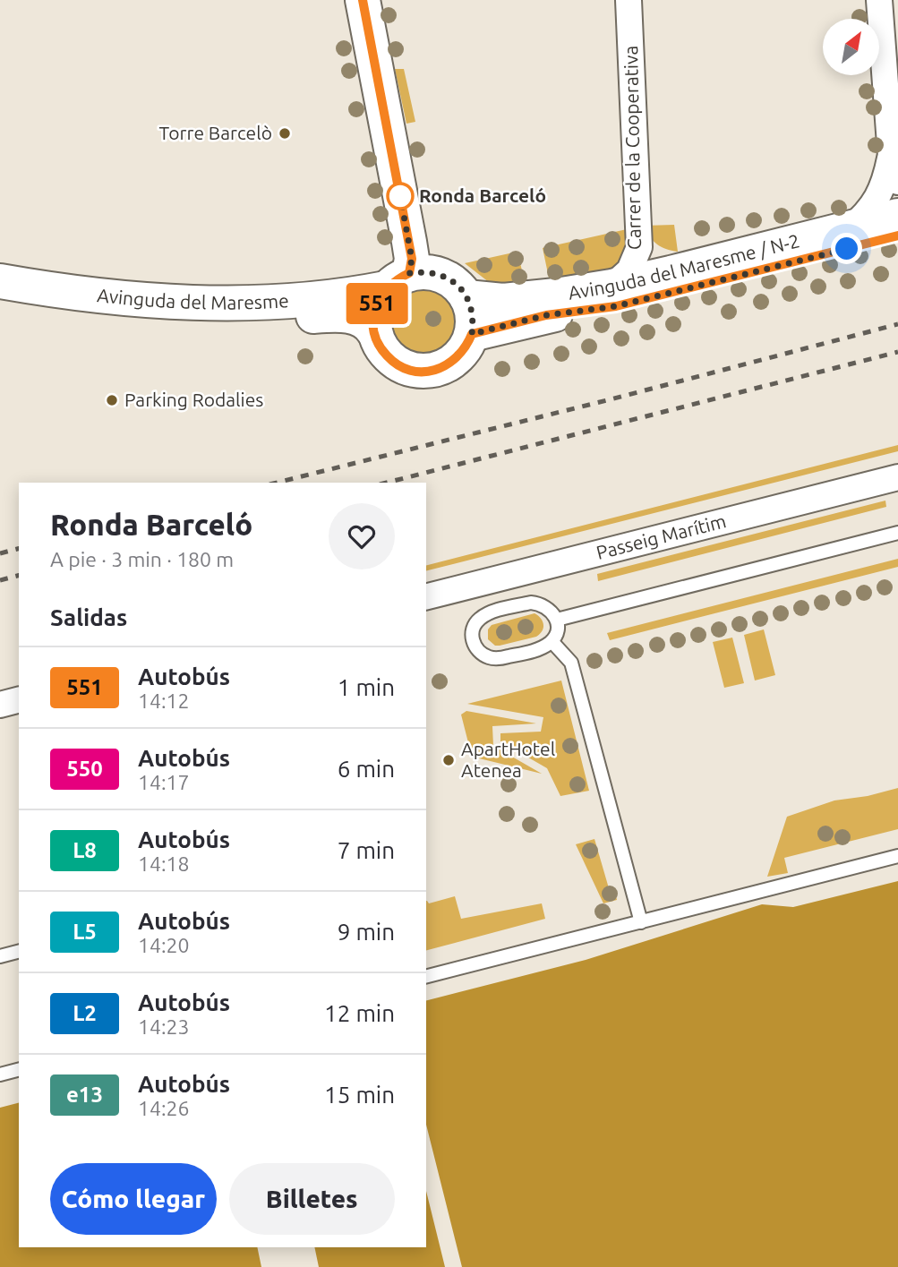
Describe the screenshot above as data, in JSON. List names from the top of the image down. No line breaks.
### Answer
{"streets":{"main road":["Avinguda del Maresme / N-2","Avinguda del Maresme"],"street":["Carrer de la Cooperativa","Passeig Marítim"]},"crossings":[["Carrer de la Cooperativa","Avinguda del Maresme / N-2"],["Avinguda del Maresme / N-2","Avinguda del Maresme"]],"places":["Torre Barcelò","Ronda Barceló","Parking Rodalies","ApartHotel Atenea"],"lines":["bus line 551"],"north":"top right","page":{"on_map":"551","heading":[["Ronda Barceló","A pie · 3 min · 180 m"],"Salidas"],"list":[{"mark":"551","name":"Autobús","note":"14:12","value":"1 min"},{"mark":"550","name":"Autobús","note":"14:17","value":"6 min"},{"mark":"L8","name":"Autobús","note":"14:18","value":"7 min"},{"mark":"L5","name":"Autobús","note":"14:20","value":"9 min"},{"mark":"L2","name":"Autobús","note":"14:23","value":"12 min"},{"mark":"e13","name":"Autobús","note":"14:26","value":"15 min"}],"buttons":["Cómo llegar","Billetes"]}}
